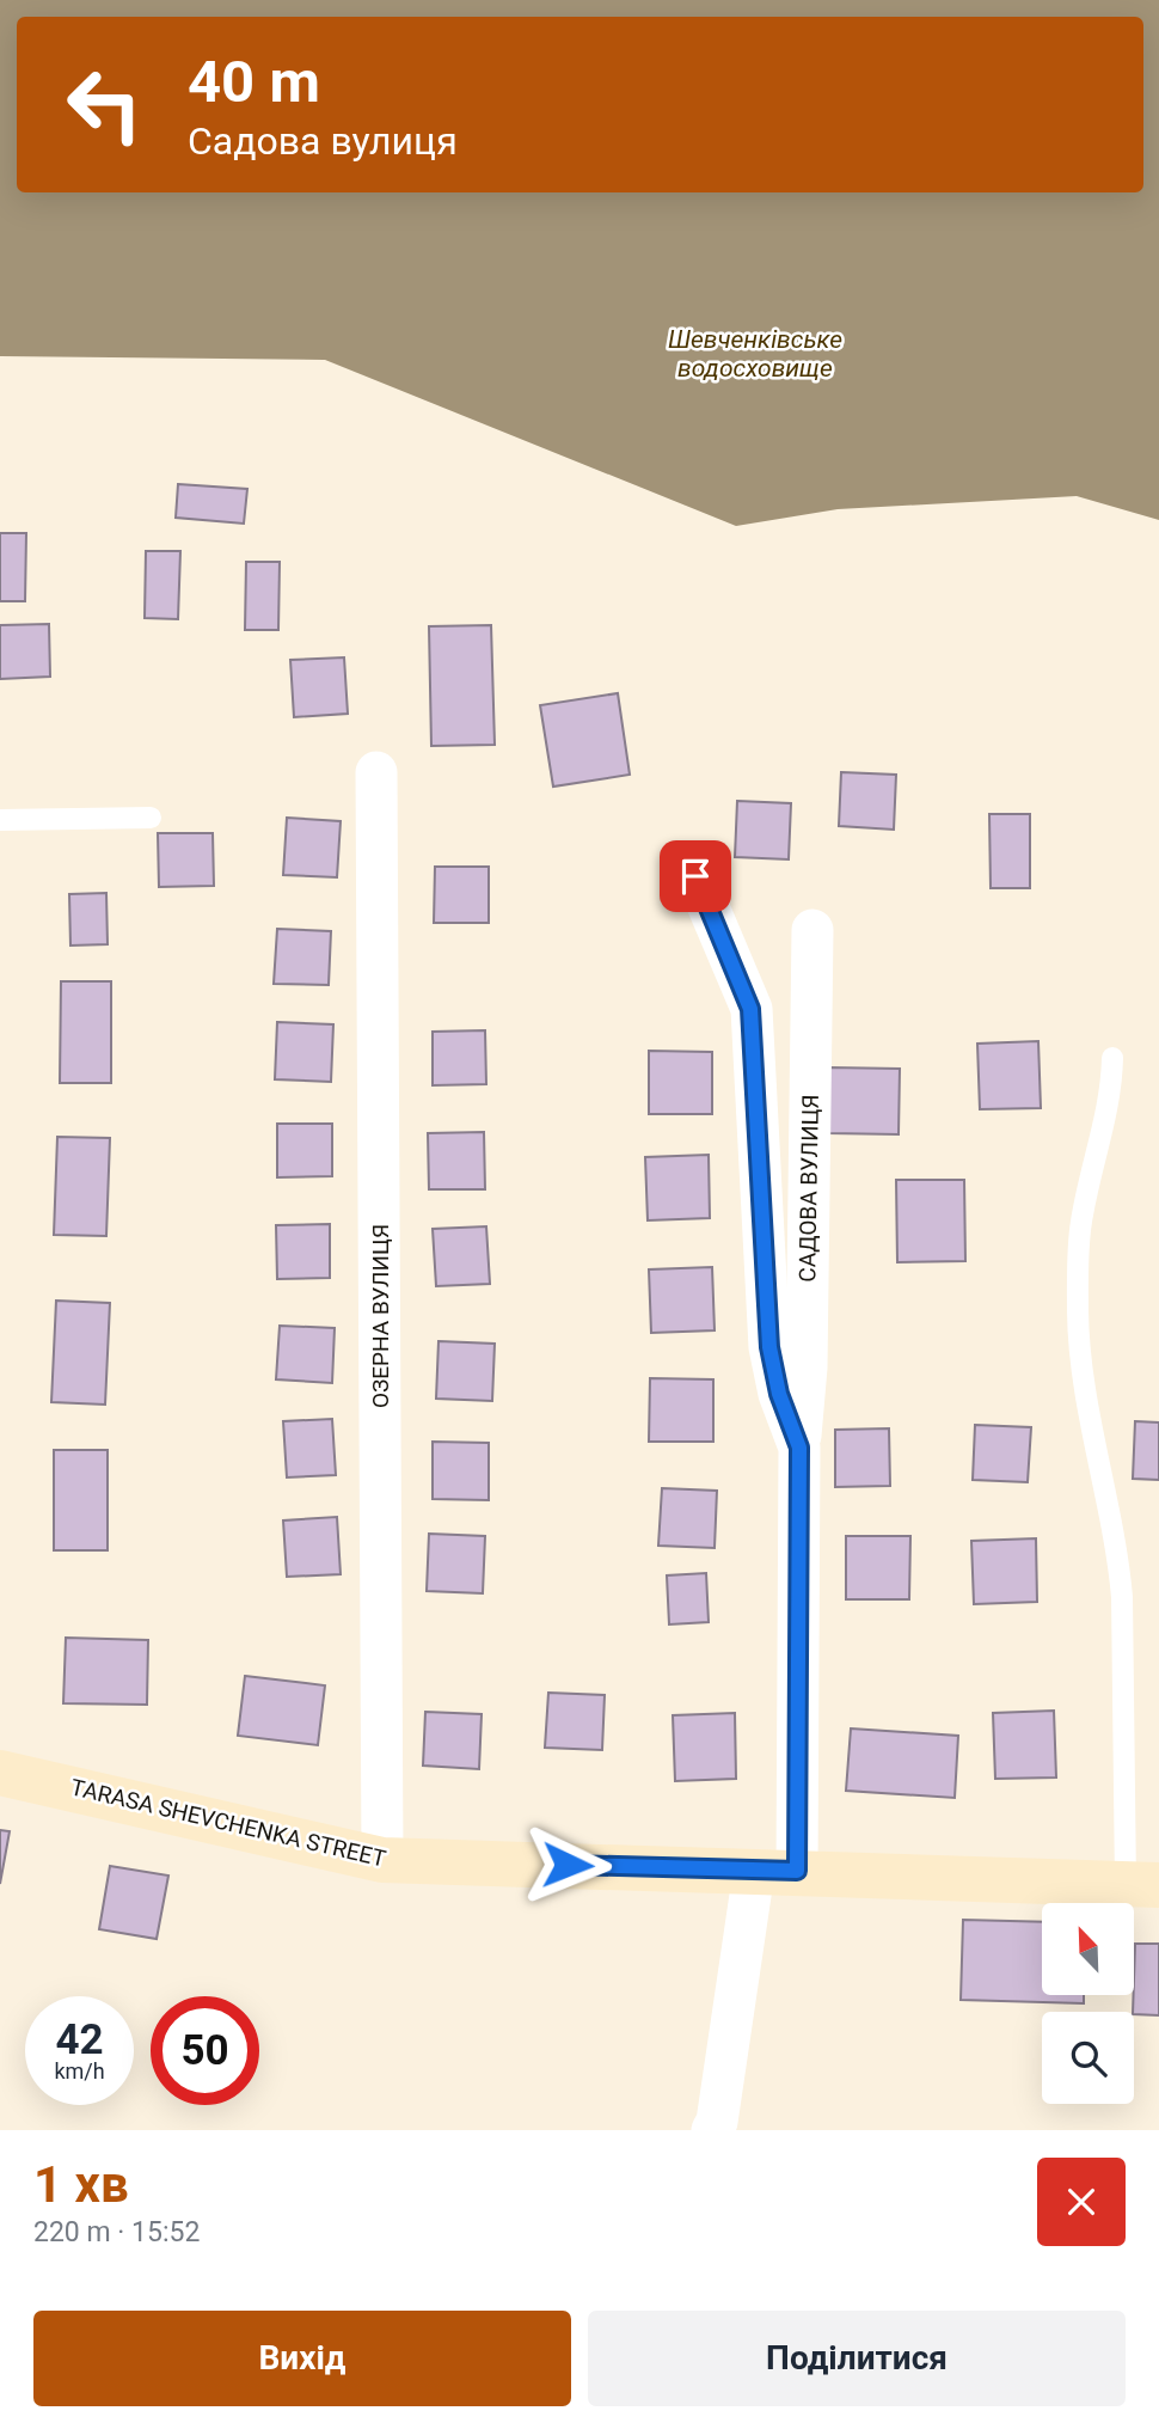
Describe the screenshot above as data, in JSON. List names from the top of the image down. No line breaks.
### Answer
{"streets":{"main road":["TARASA SHEVCHENKA STREET"],"street":["САДОВА ВУЛИЦЯ","ОЗЕРНА ВУЛИЦЯ"]},"crossings":[["САДОВА ВУЛИЦЯ","TARASA SHEVCHENKA STREET"],["ОЗЕРНА ВУЛИЦЯ","TARASA SHEVCHENKA STREET"]],"water":["Шевченківське водосховище"],"north":"top left","page":{"turn":["40 m","Садова вулиця"],"speed":"42 km/h","limit":"50","heading":["1 хв","220 m · 15:52"],"buttons":["Вихід","Поділитися"]}}
